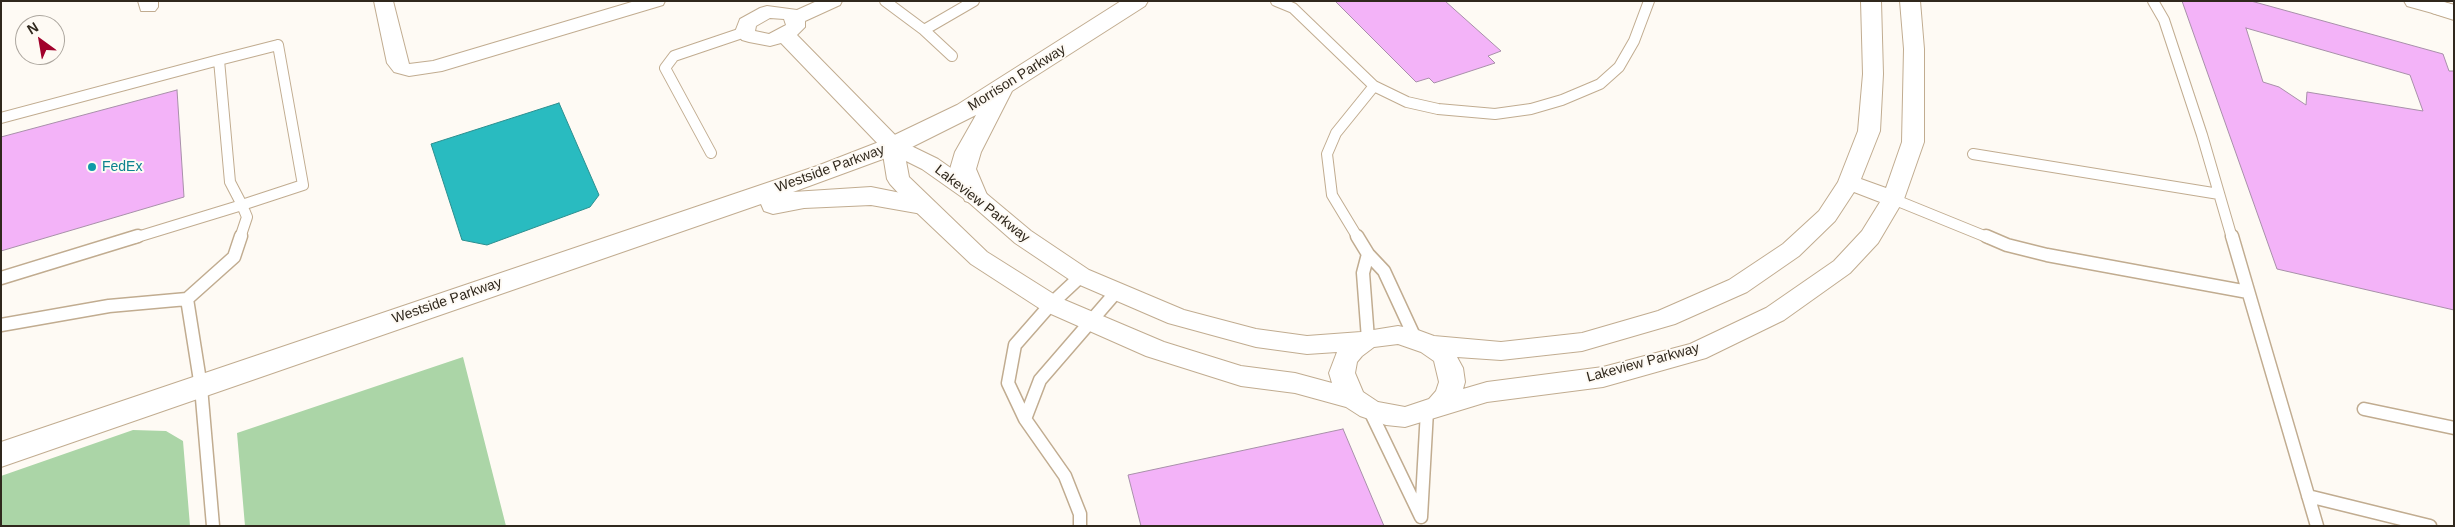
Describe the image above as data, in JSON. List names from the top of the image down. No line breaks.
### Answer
{"streets":{"main road":["Morrison Parkway","Westside Parkway"],"street":["Lakeview Parkway"]},"crossings":[["Morrison Parkway","Westside Parkway"],["Morrison Parkway","Lakeview Parkway"],["Westside Parkway","Lakeview Parkway"]],"places":["FedEx"],"north":"top left"}
